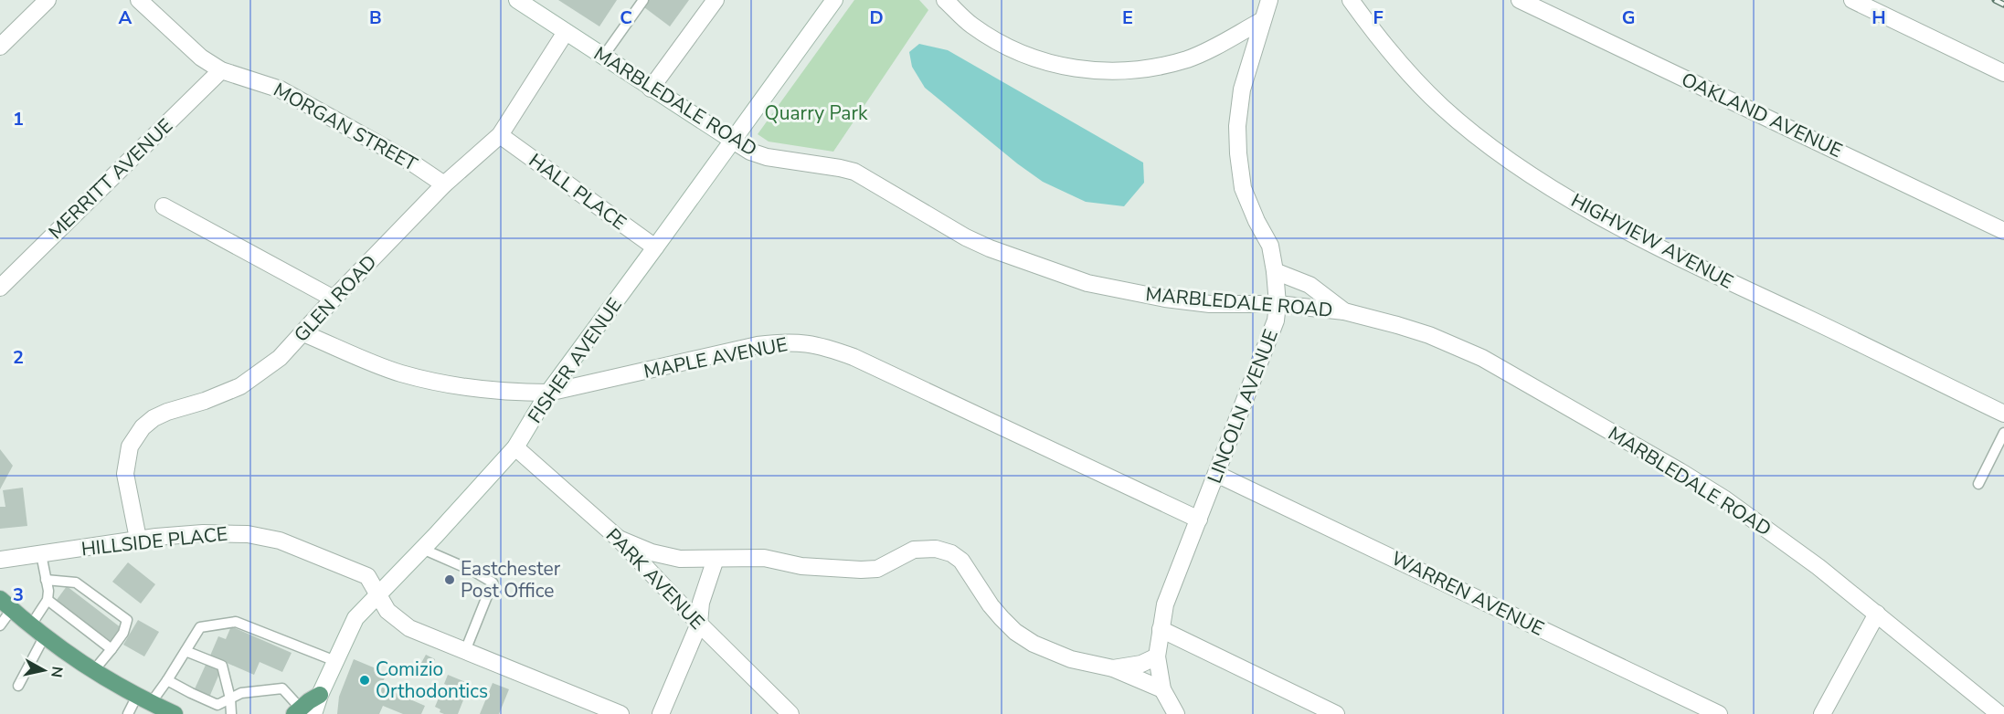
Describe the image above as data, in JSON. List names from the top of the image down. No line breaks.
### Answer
{"streets":{"street":["MARBLEDALE ROAD","OAKLAND AVENUE","MORGAN STREET","MERRITT AVENUE","HALL PLACE","HIGHVIEW AVENUE","GLEN ROAD","MAPLE AVENUE","FISHER AVENUE","LINCOLN AVENUE","HILLSIDE PLACE","PARK AVENUE","WARREN AVENUE"]},"crossings":[["MARBLEDALE ROAD","GLEN ROAD"],["MARBLEDALE ROAD","FISHER AVENUE"],["MARBLEDALE ROAD","LINCOLN AVENUE"],["MORGAN STREET","MERRITT AVENUE"],["MORGAN STREET","GLEN ROAD"],["HALL PLACE","GLEN ROAD"],["HALL PLACE","FISHER AVENUE"],["GLEN ROAD","MAPLE AVENUE"],["GLEN ROAD","HILLSIDE PLACE"],["MAPLE AVENUE","FISHER AVENUE"],["MAPLE AVENUE","LINCOLN AVENUE"],["FISHER AVENUE","HILLSIDE PLACE"],["FISHER AVENUE","PARK AVENUE"],["LINCOLN AVENUE","WARREN AVENUE"]],"parks":["Quarry Park"],"places":["Eastchester Post Office","Comizio Orthodontics"],"north":"right","grid":{"columns":["A","B","C","D","E","F","G","H"],"rows":["1","2","3"]}}
